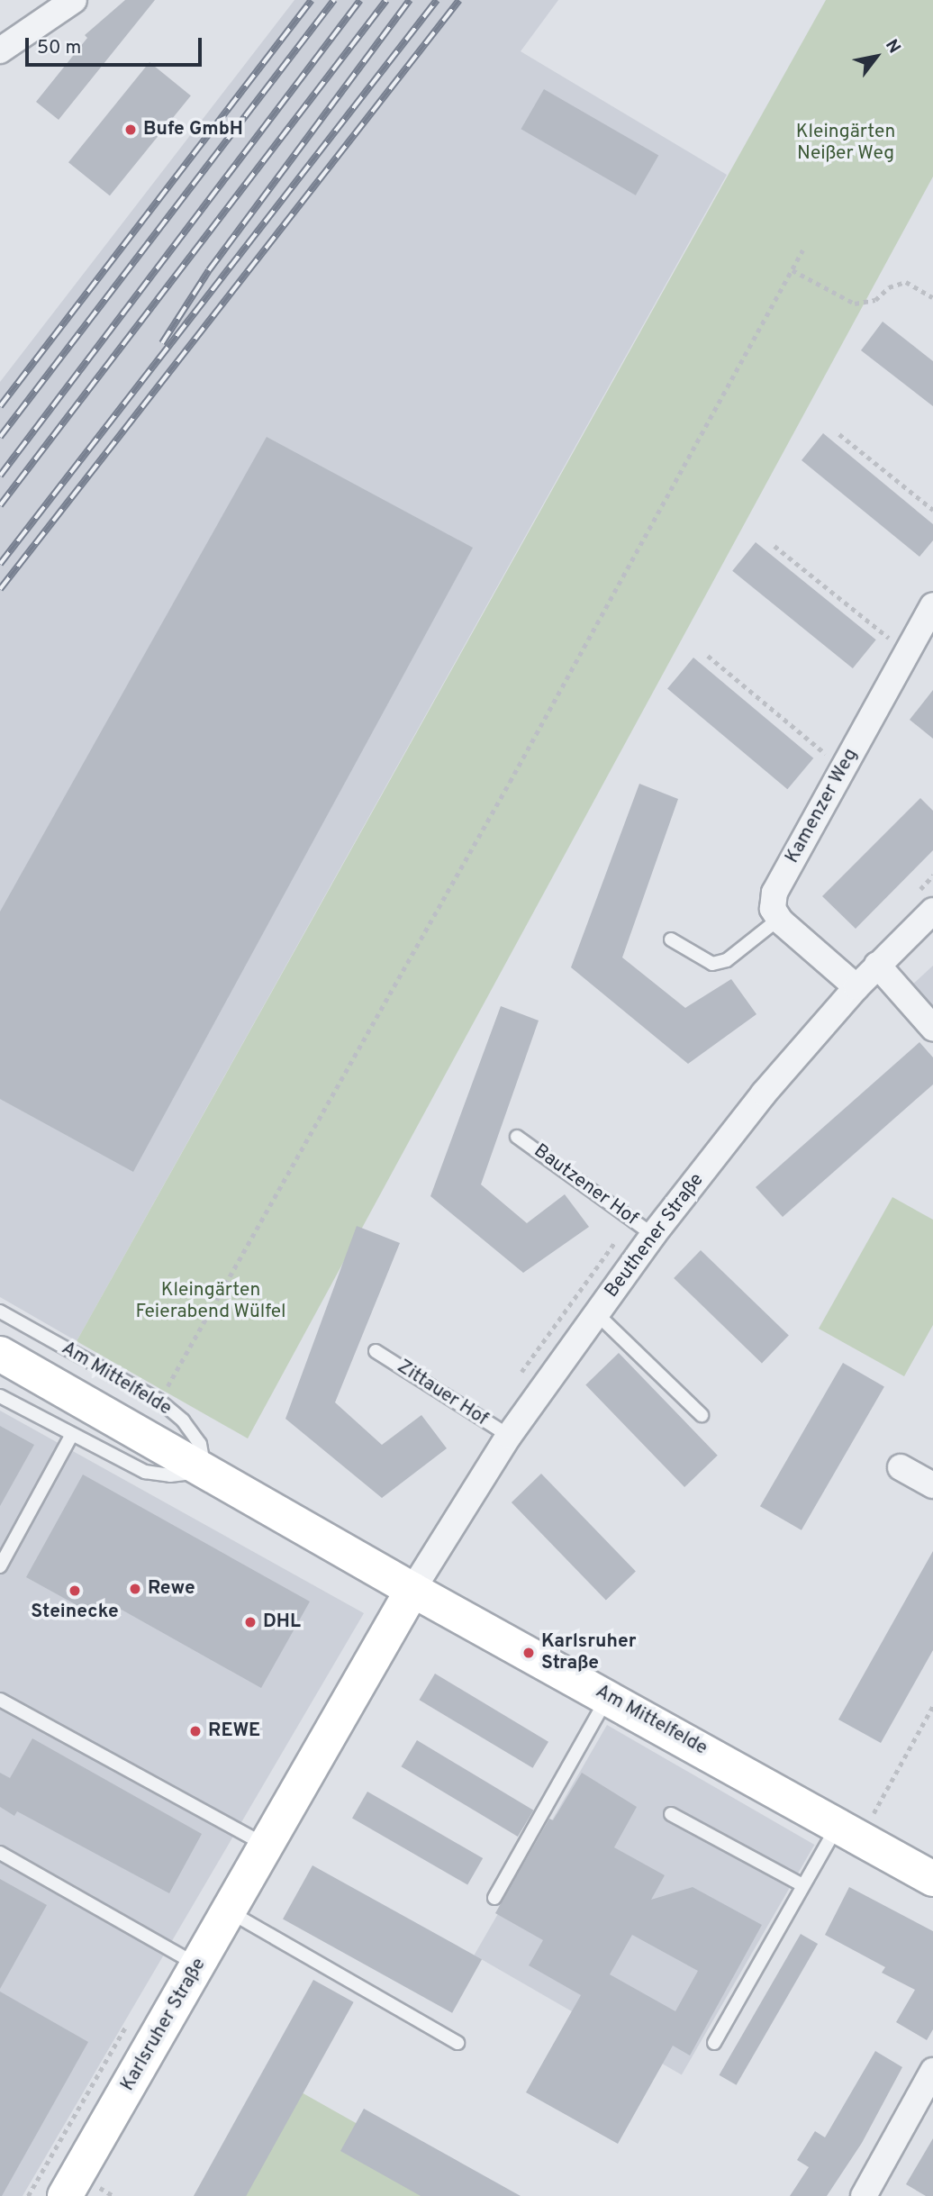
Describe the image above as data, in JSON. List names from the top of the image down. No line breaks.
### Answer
{"streets":{"street":["Kamenzer Weg","Beuthener Straße","Am Mittelfelde","Karlsruher Straße"],"lane":["Bautzener Hof","Zittauer Hof"]},"crossings":[["Bautzener Hof","Beuthener Straße"],["Beuthener Straße","Am Mittelfelde"],["Beuthener Straße","Zittauer Hof"],["Beuthener Straße","Karlsruher Straße"],["Am Mittelfelde","Karlsruher Straße"]],"parks":["Kleingärten Neißer Weg","Kleingärten Feierabend Wülfel"],"places":["Bufe GmbH","Rewe","Steinecke","DHL","Karlsruher Straße","REWE"],"scale_bar":"50 m","north":"top right"}
